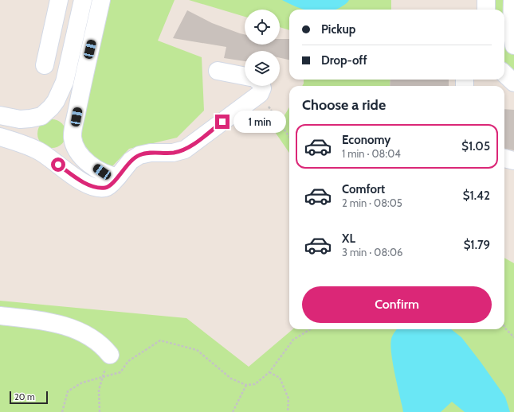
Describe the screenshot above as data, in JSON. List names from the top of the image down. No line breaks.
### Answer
{"scale_bar":"20 m","page":{"banner":["Pickup","Drop-off"],"heading":"Choose a ride","bubble":"1 min","list":[{"name":"Economy","note":"1 min · 08:04","value":"$1.05"},{"name":"Comfort","note":"2 min · 08:05","value":"$1.42"},{"name":"XL","note":"3 min · 08:06","value":"$1.79"}],"buttons":"Confirm","scale":"20 m"}}
